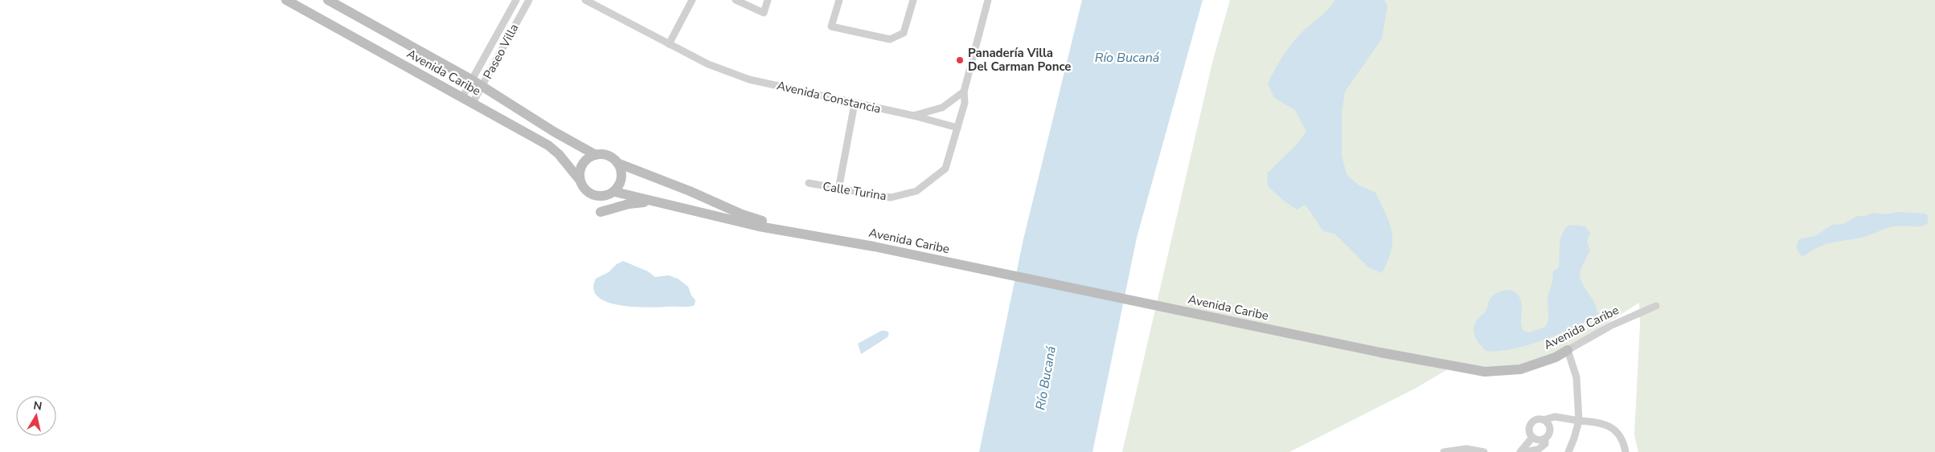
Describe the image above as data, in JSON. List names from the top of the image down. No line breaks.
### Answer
{"streets":{"street":["Paseo Villa","Avenida Caribe","Avenida Constancia","Calle Turina"]},"crossings":[["Paseo Villa","Avenida Caribe"],["Avenida Constancia","Calle Turina"]],"water":["Río Bucaná"],"places":["Panadería Villa Del Carman Ponce"],"north":"top"}
